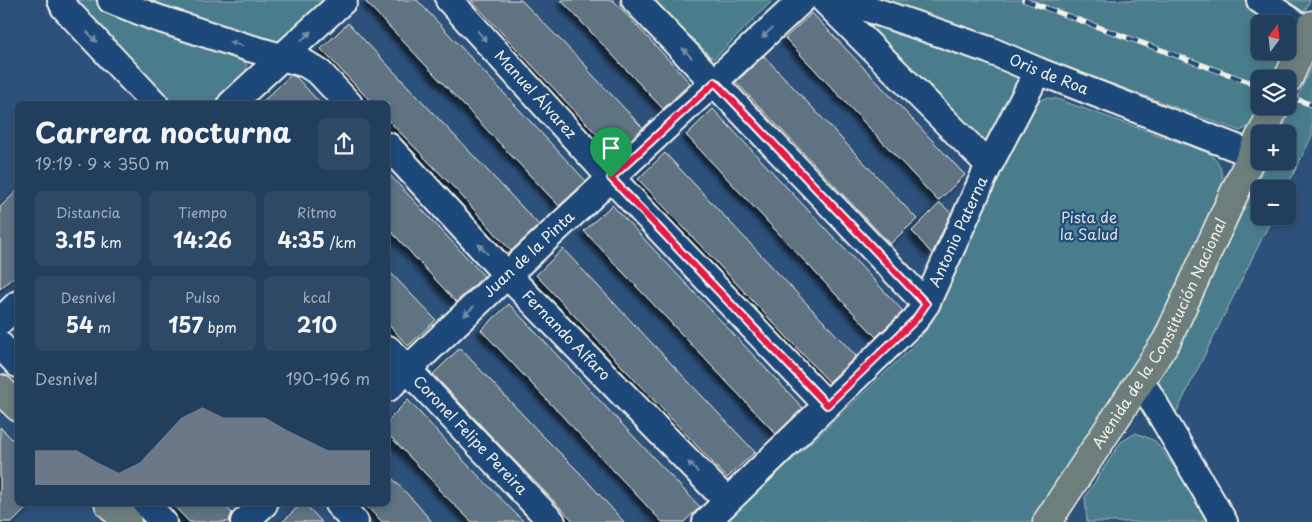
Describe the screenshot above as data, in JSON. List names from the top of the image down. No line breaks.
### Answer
{"streets":{"main road":["Avenida de la Constitución Nacional"],"street":["Oris de Roa","Manuel Álvarez","Antonio Paterna","Juan de la Pinta","Fernando Alfaro","Coronel Felipe Pereira"]},"crossings":[["Oris de Roa","Antonio Paterna"],["Manuel Álvarez","Antonio Paterna"],["Manuel Álvarez","Juan de la Pinta"],["Antonio Paterna","Fernando Alfaro"],["Juan de la Pinta","Fernando Alfaro"],["Juan de la Pinta","Coronel Felipe Pereira"]],"one_way":["Juan de la Pinta","Fernando Alfaro"],"parks":["Pista de la Salud"],"north":"top","page":{"map_buttons":["+","−"],"heading":["Carrera nocturna","19:19 · 9 × 350 m"],"stats":[["Distancia","3.15 km"],["Tiempo","14:26"],["Ritmo","4:35 /km"],["Desnivel","54 m"],["Pulso","157 bpm"],["kcal","210"]],"chart":["Desnivel","190–196 m"]}}
